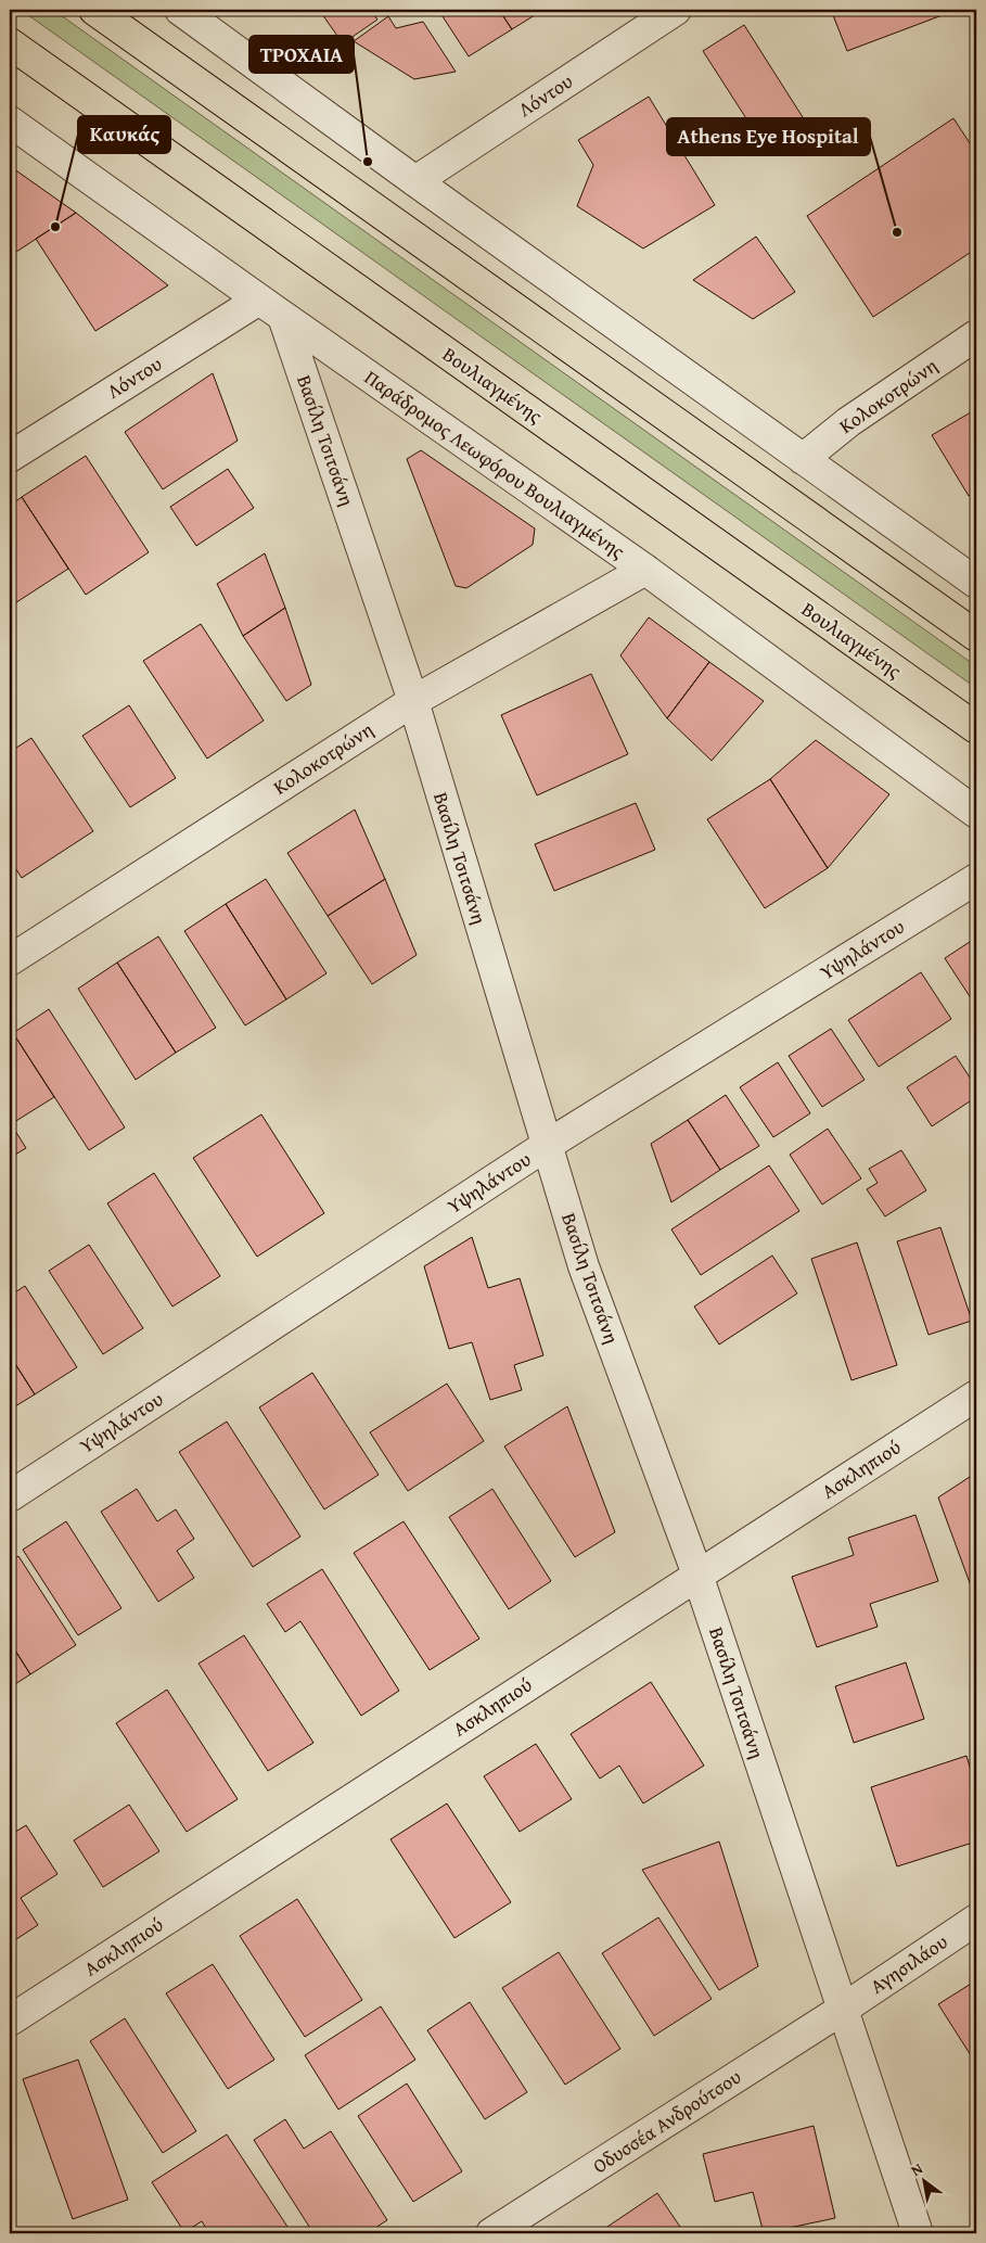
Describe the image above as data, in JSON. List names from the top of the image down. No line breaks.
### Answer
{"streets":{"main road":["Βουλιαγμένης"],"street":["Λόντου","Κολοκοτρώνη","Βασίλη Τσιτσάνη","Παράδρομος Λεωφόρου Βουλιαγμένης","Υψηλάντου","Ασκληπιού","Αγησιλάου","Οδυσσέα Ανδρούτσου"]},"crossings":[["Λόντου","Παράδρομος Λεωφόρου Βουλιαγμένης"],["Κολοκοτρώνη","Βασίλη Τσιτσάνη"],["Κολοκοτρώνη","Παράδρομος Λεωφόρου Βουλιαγμένης"],["Βασίλη Τσιτσάνη","Παράδρομος Λεωφόρου Βουλιαγμένης"],["Βασίλη Τσιτσάνη","Υψηλάντου"],["Βασίλη Τσιτσάνη","Ασκληπιού"],["Βασίλη Τσιτσάνη","Αγησιλάου"],["Βασίλη Τσιτσάνη","Οδυσσέα Ανδρούτσου"],["Αγησιλάου","Οδυσσέα Ανδρούτσου"]],"places":["ΤΡΟΧΑΙΑ","Καυκάς","Athens Eye Hospital"],"north":"top left"}
